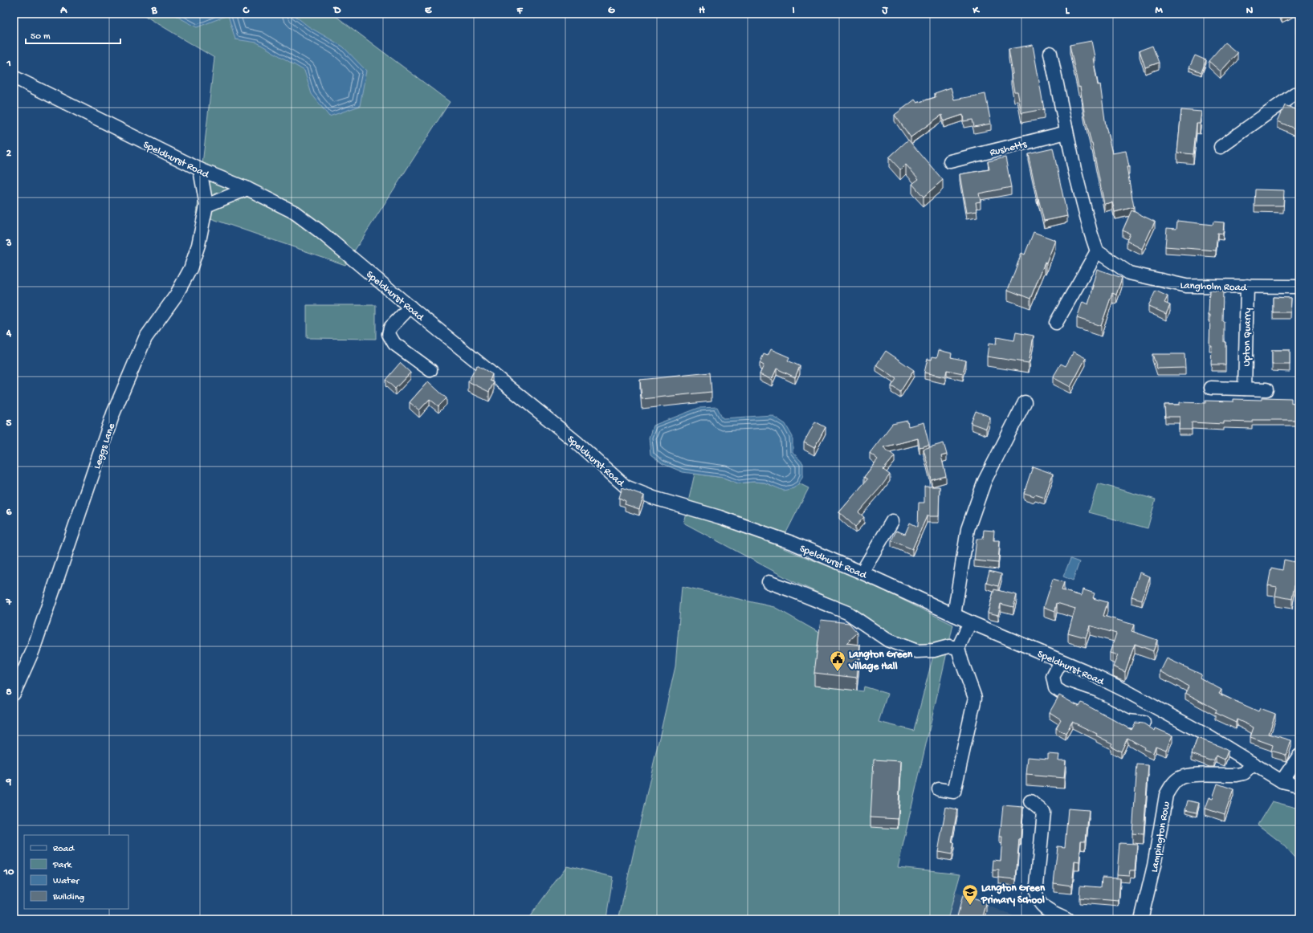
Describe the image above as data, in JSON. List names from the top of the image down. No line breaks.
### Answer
{"streets":{"street":["Rushetts","Speldhurst Road","Langholm Road","Upton Quarry","Leggs Lane","Lampington Row"]},"crossings":[["Speldhurst Road","Leggs Lane"],["Speldhurst Road","Lampington Row"],["Langholm Road","Upton Quarry"]],"places":{"public building":["Langton Green Village Hall"],"school or university":["Langton Green Primary School"]},"legend":["Road","Park","Water","Building"],"scale_bar":"50 m","grid":{"columns":["A","B","C","D","E","F","G","H","I","J","K","L","M","N"],"rows":["1","2","3","4","5","6","7","8","9","10"]}}
